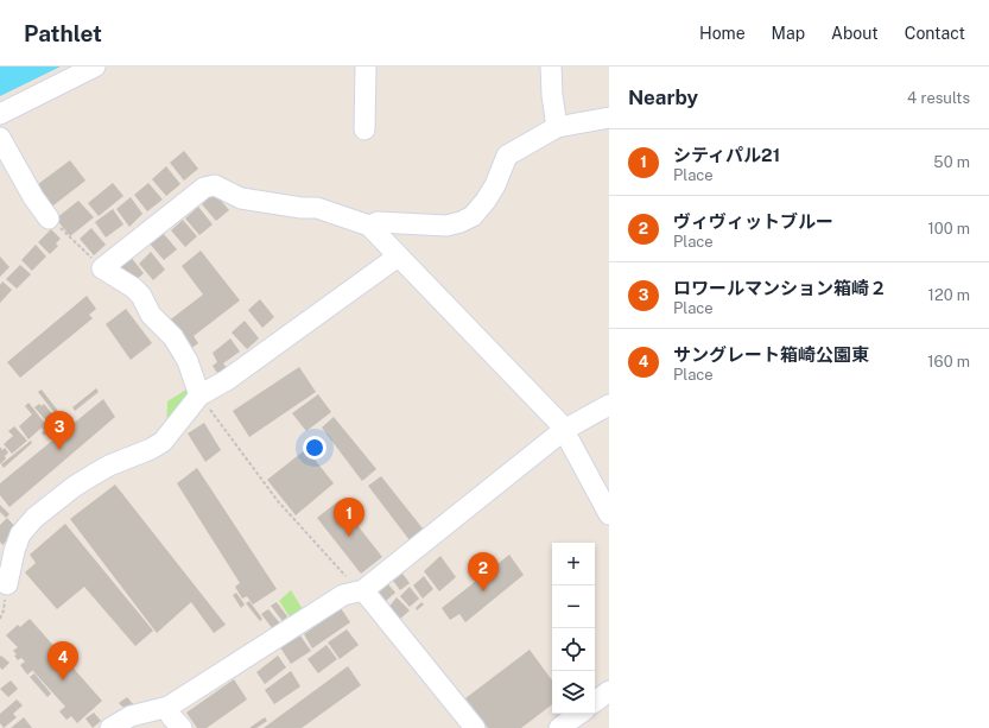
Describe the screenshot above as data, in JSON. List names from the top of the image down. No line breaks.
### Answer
{"page":{"header":"Pathlet","nav":["Home","Map","About","Contact"],"heading":["Nearby","4 results"],"list":[{"mark":"1","name":"シティパル21","note":"Place","value":"50 m"},{"mark":"2","name":"ヴィヴィットブルー","note":"Place","value":"100 m"},{"mark":"3","name":"ロワールマンション箱崎２","note":"Place","value":"120 m"},{"mark":"4","name":"サングレート箱崎公園東","note":"Place","value":"160 m"}],"pins":["3","1","2","4"],"map_buttons":["+","−"]}}
